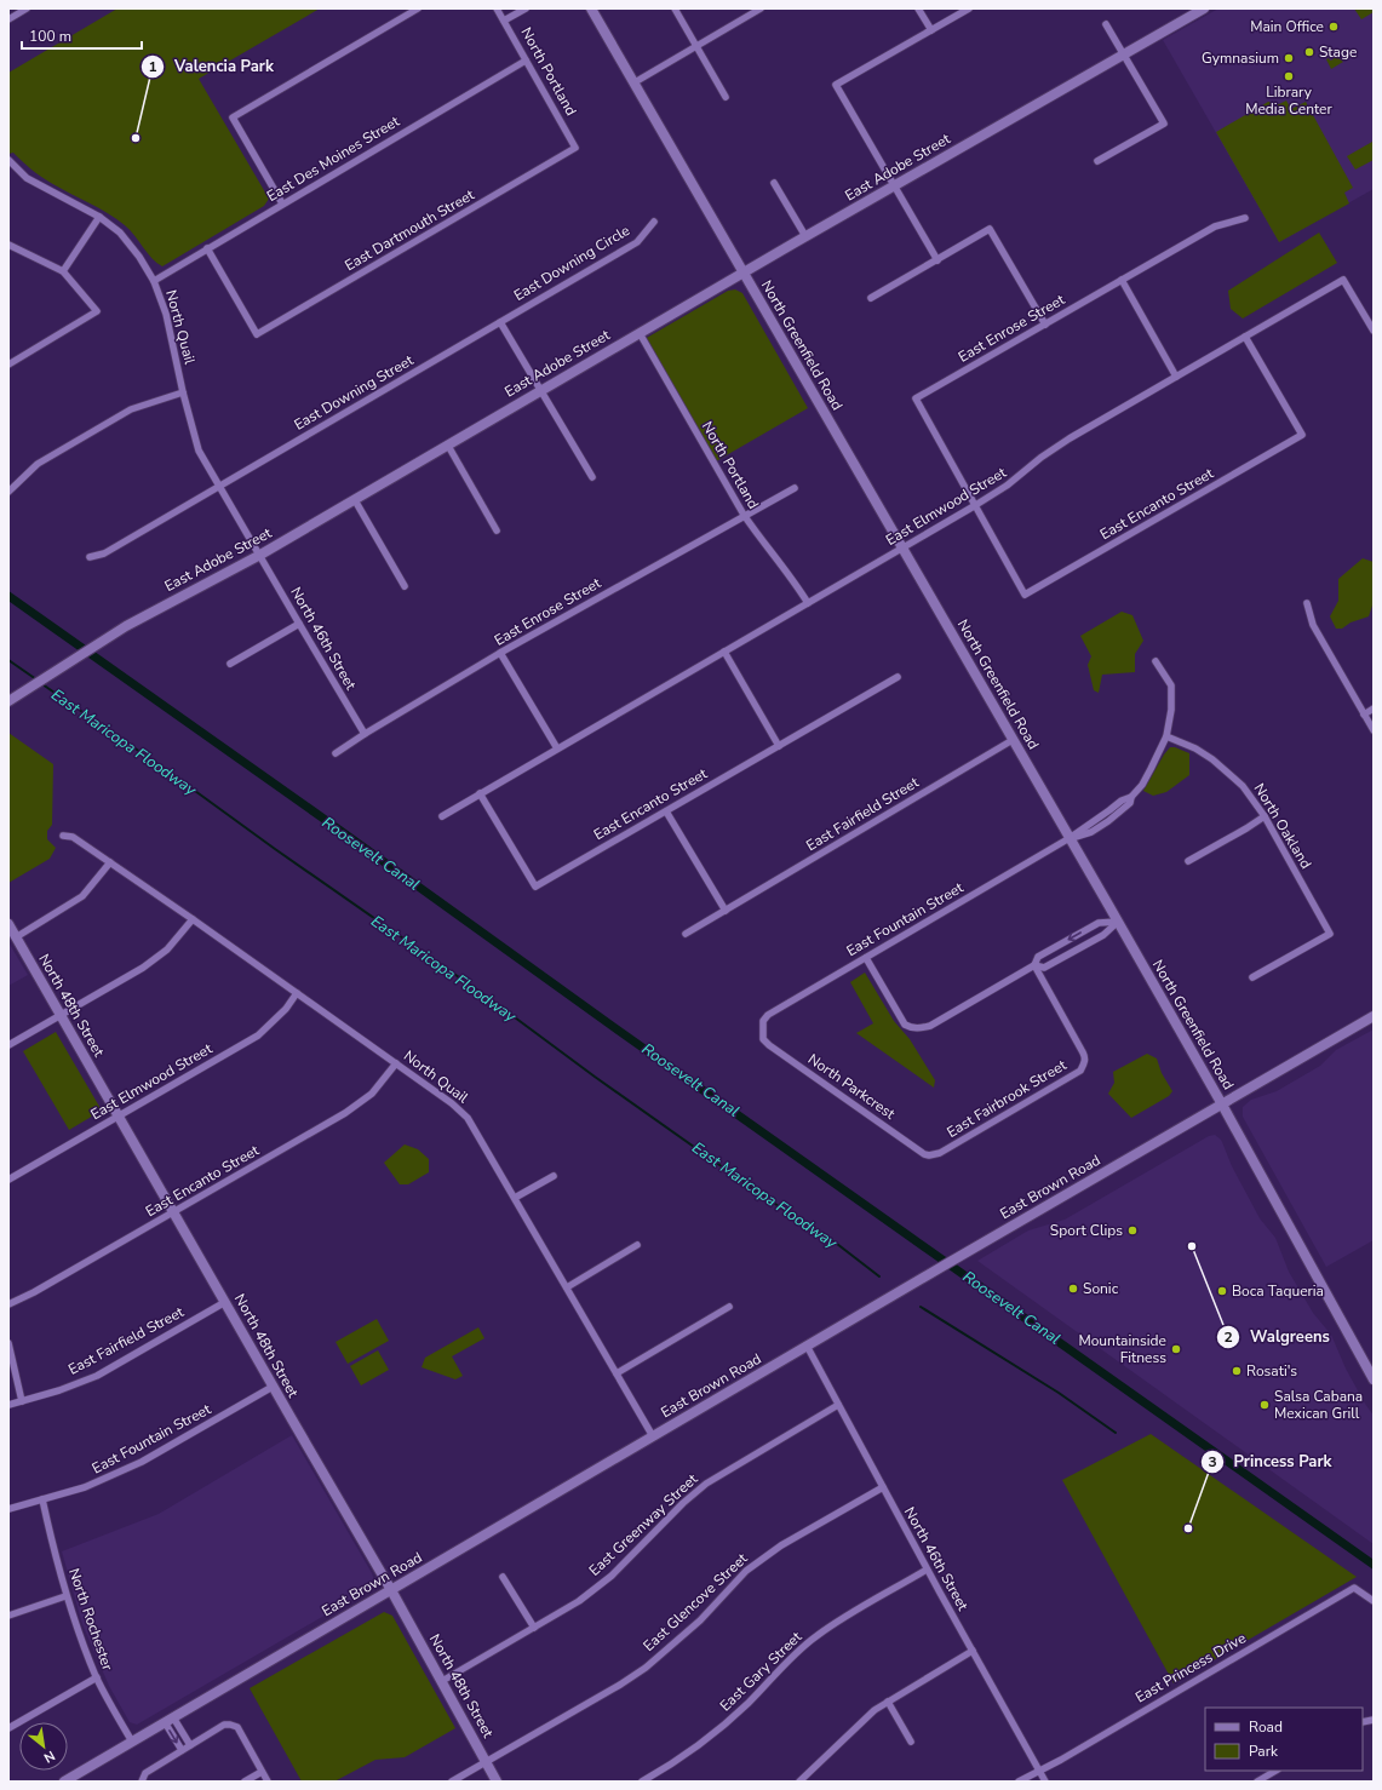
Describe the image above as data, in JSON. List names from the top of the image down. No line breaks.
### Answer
{"streets":{"main road":["East Adobe Street","North Greenfield Road","North 48th Street","East Brown Road"],"street":["North Portland","East Des Moines Street","East Dartmouth Street","East Downing Circle","North Quail","East Enrose Street","East Downing Street","East Encanto Street","East Elmwood Street","North 46th Street","East Fairfield Street","North Oakland","East Fountain Street","North Parkcrest","East Fairbrook Street","East Greenway Street","East Glencove Street","North Rochester","East Princess Drive","East Gary Street"]},"crossings":[["North Portland","East Des Moines Street"],["North Portland","East Adobe Street"],["North Portland","East Dartmouth Street"],["North Portland","East Enrose Street"],["North Portland","East Elmwood Street"],["East Des Moines Street","East Dartmouth Street"],["East Des Moines Street","North Quail"],["East Adobe Street","North Quail"],["East Adobe Street","North Greenfield Road"],["East Adobe Street","North 46th Street"],["East Downing Circle","East Downing Street"],["North Quail","East Downing Street"],["North Quail","East Encanto Street"],["North Quail","East Elmwood Street"],["North Quail","North 46th Street"],["North Quail","East Brown Road"],["East Enrose Street","East Encanto Street"],["East Enrose Street","East Elmwood Street"],["East Enrose Street","North 46th Street"],["North Greenfield Road","East Elmwood Street"],["North Greenfield Road","East Fairfield Street"],["North Greenfield Road","East Fountain Street"],["North Greenfield Road","East Brown Road"],["East Encanto Street","East Elmwood Street"],["East Encanto Street","North 48th Street"],["East Elmwood Street","North 48th Street"],["North 46th Street","East Brown Road"],["North 46th Street","East Greenway Street"],["North 46th Street","East Glencove Street"],["North 46th Street","East Princess Drive"],["North 46th Street","East Gary Street"],["East Fairfield Street","North 48th Street"],["North Oakland","East Fountain Street"],["East Fountain Street","North 48th Street"],["East Fountain Street","North Parkcrest"],["East Fountain Street","North Rochester"],["North 48th Street","East Brown Road"],["North 48th Street","East Greenway Street"],["North 48th Street","East Glencove Street"],["North Parkcrest","East Fairbrook Street"],["East Brown Road","North Rochester"]],"water":["East Maricopa Floodway","Roosevelt Canal"],"places":["Main Office","Stage","Gymnasium","Library Media Center","Valencia Park","Sport Clips","Walgreens","Sonic","Boca Taqueria","Mountainside Fitness","Rosati's","Salsa Cabana Mexican Grill","Princess Park"],"legend":["Road","Park"],"scale_bar":"100 m","north":"bottom right"}
